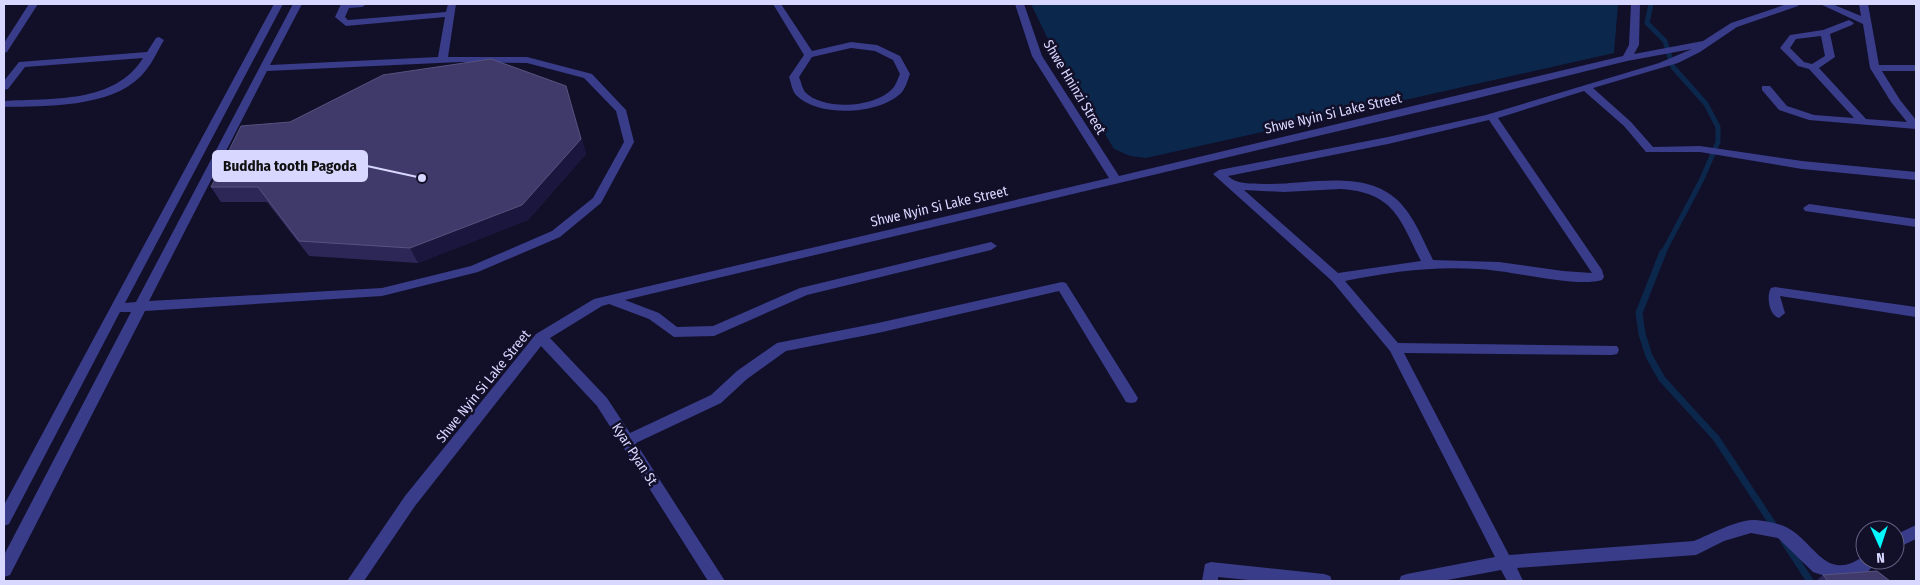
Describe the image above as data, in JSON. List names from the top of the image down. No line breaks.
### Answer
{"streets":{"street":["Shwe Hninzi Street","Shwe Nyin Si Lake Street","Kyar Pyan St"]},"crossings":[["Shwe Hninzi Street","Shwe Nyin Si Lake Street"],["Shwe Nyin Si Lake Street","Kyar Pyan St"]],"places":["Buddha tooth Pagoda"],"north":"bottom"}
